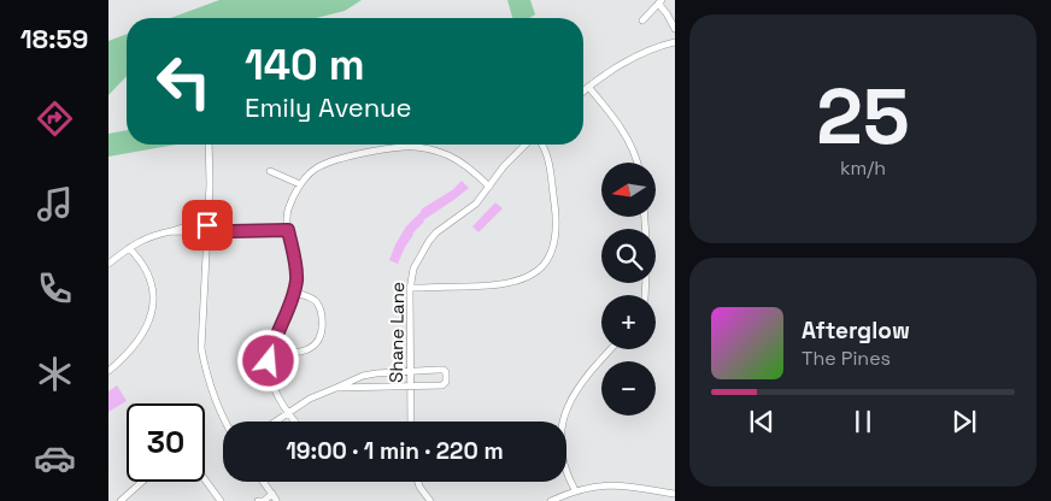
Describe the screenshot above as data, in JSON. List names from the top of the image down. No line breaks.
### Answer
{"streets":{"street":["Shane Lane"]},"north":"left","page":{"tabs":"18:59","tile":["25","km/h"],"turn":["140 m","Emily Avenue"],"map_buttons":["+","−"],"song":["Afterglow","The Pines"],"limit":"30","trip":"19:00 · 1 min · 220 m"}}
